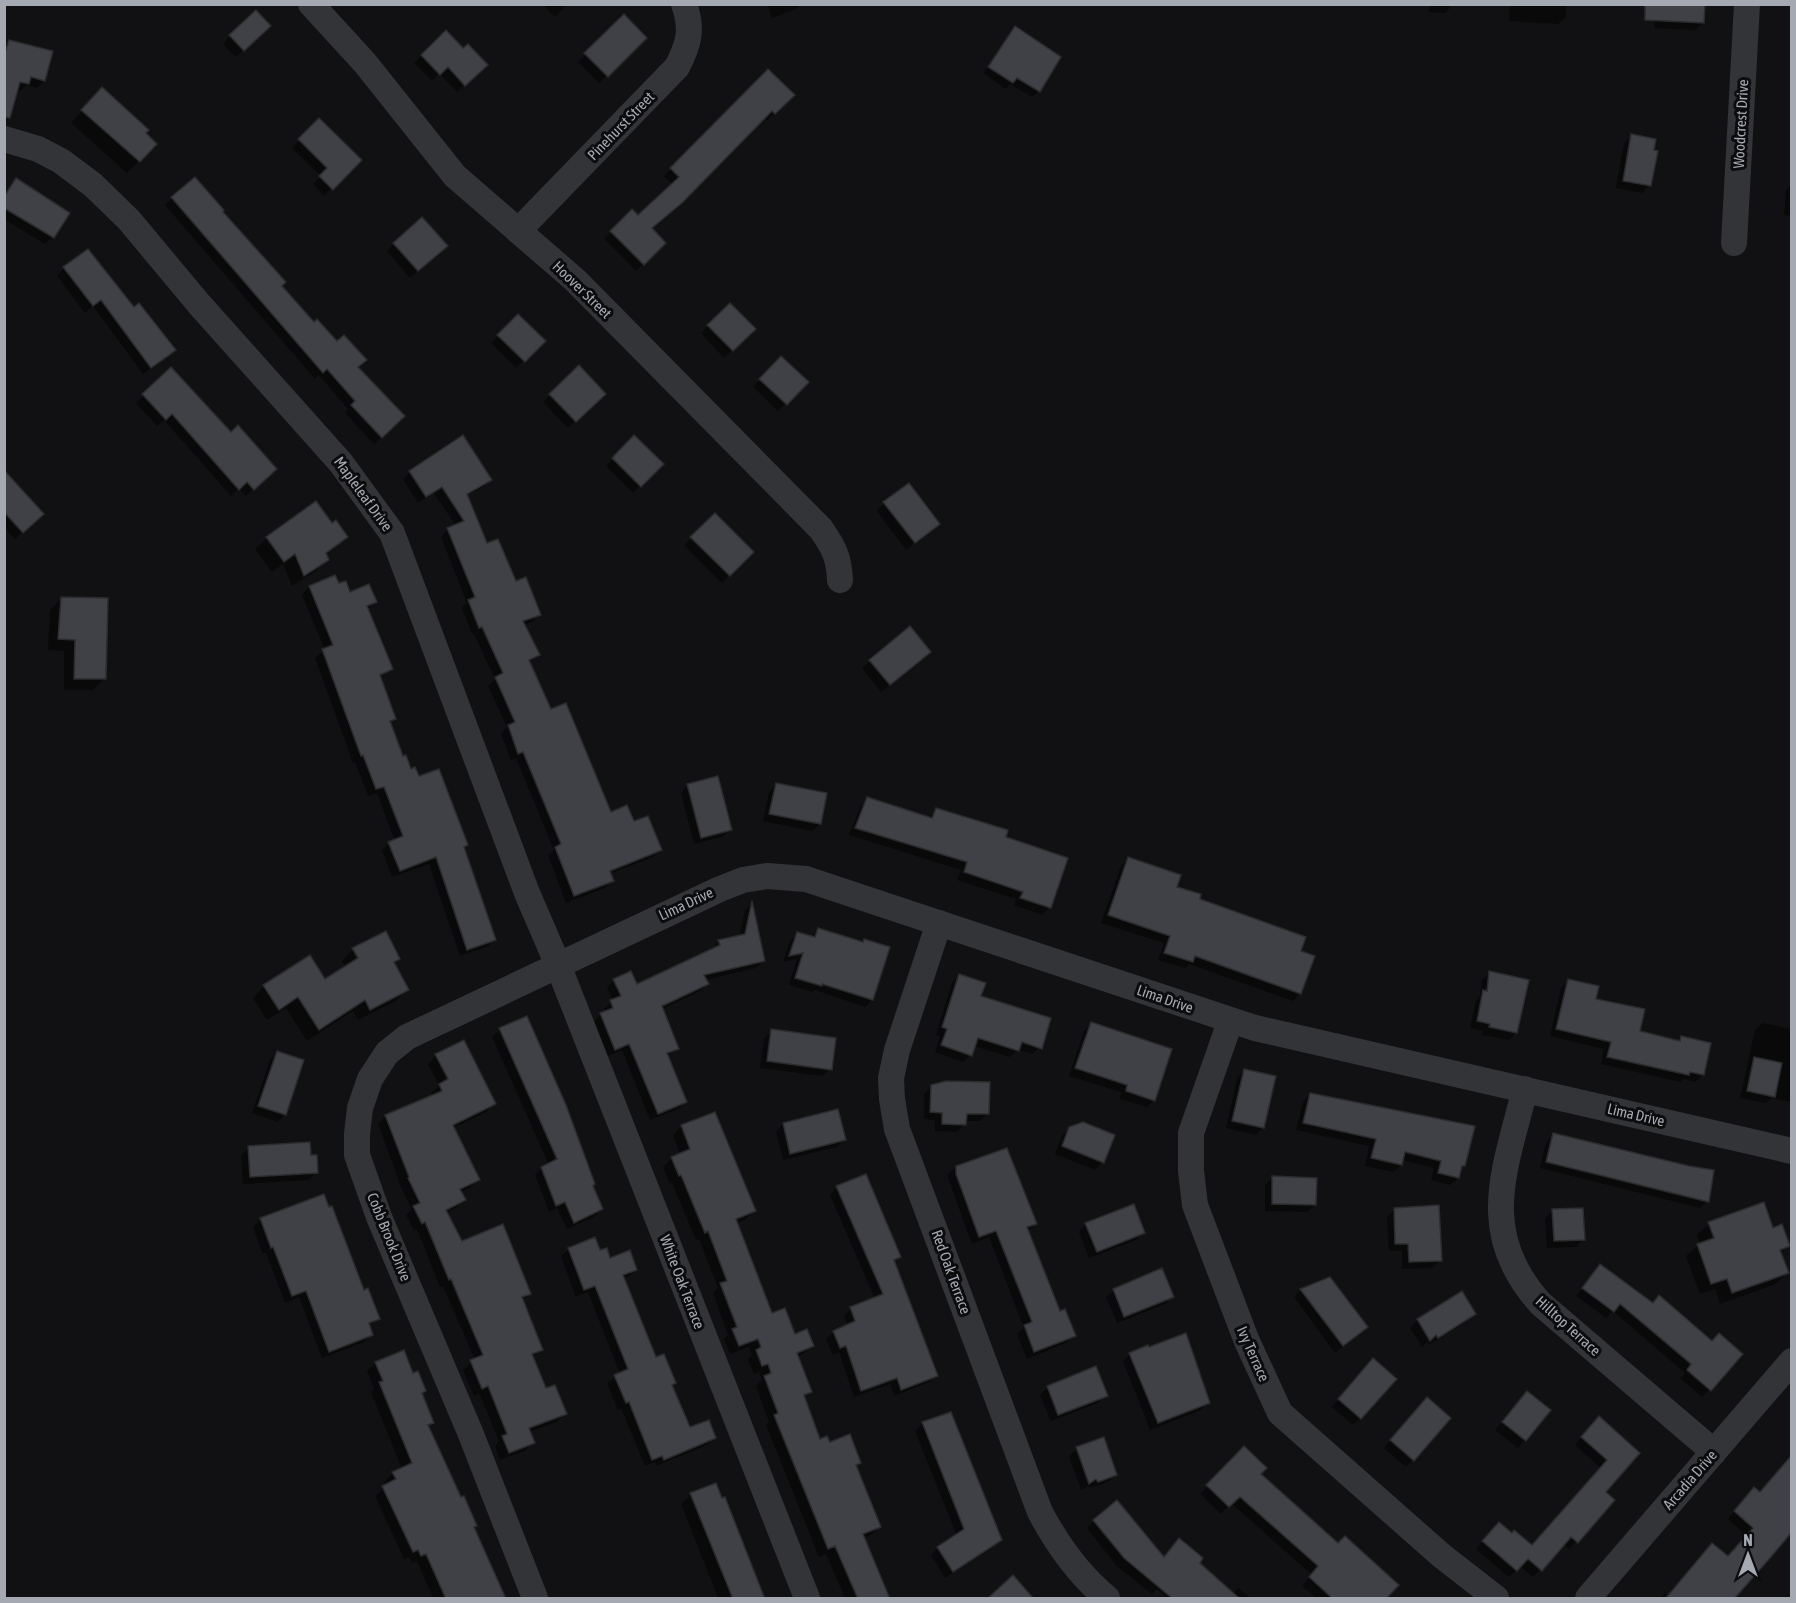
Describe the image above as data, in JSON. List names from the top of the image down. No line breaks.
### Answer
{"streets":{"street":["Woodcrest Drive","Pinehurst Street","Hoover Street","Mapleleaf Drive","Lima Drive","Cobb Brook Drive","Red Oak Terrace","White Oak Terrace","Hilltop Terrace","Ivy Terrace","Arcadia Drive"]},"crossings":[["Pinehurst Street","Hoover Street"],["Mapleleaf Drive","Lima Drive"],["Mapleleaf Drive","Cobb Brook Drive"],["Mapleleaf Drive","White Oak Terrace"],["Lima Drive","Cobb Brook Drive"],["Lima Drive","Red Oak Terrace"],["Lima Drive","White Oak Terrace"],["Lima Drive","Hilltop Terrace"],["Lima Drive","Ivy Terrace"],["Cobb Brook Drive","White Oak Terrace"],["Hilltop Terrace","Arcadia Drive"]],"north":"top"}
